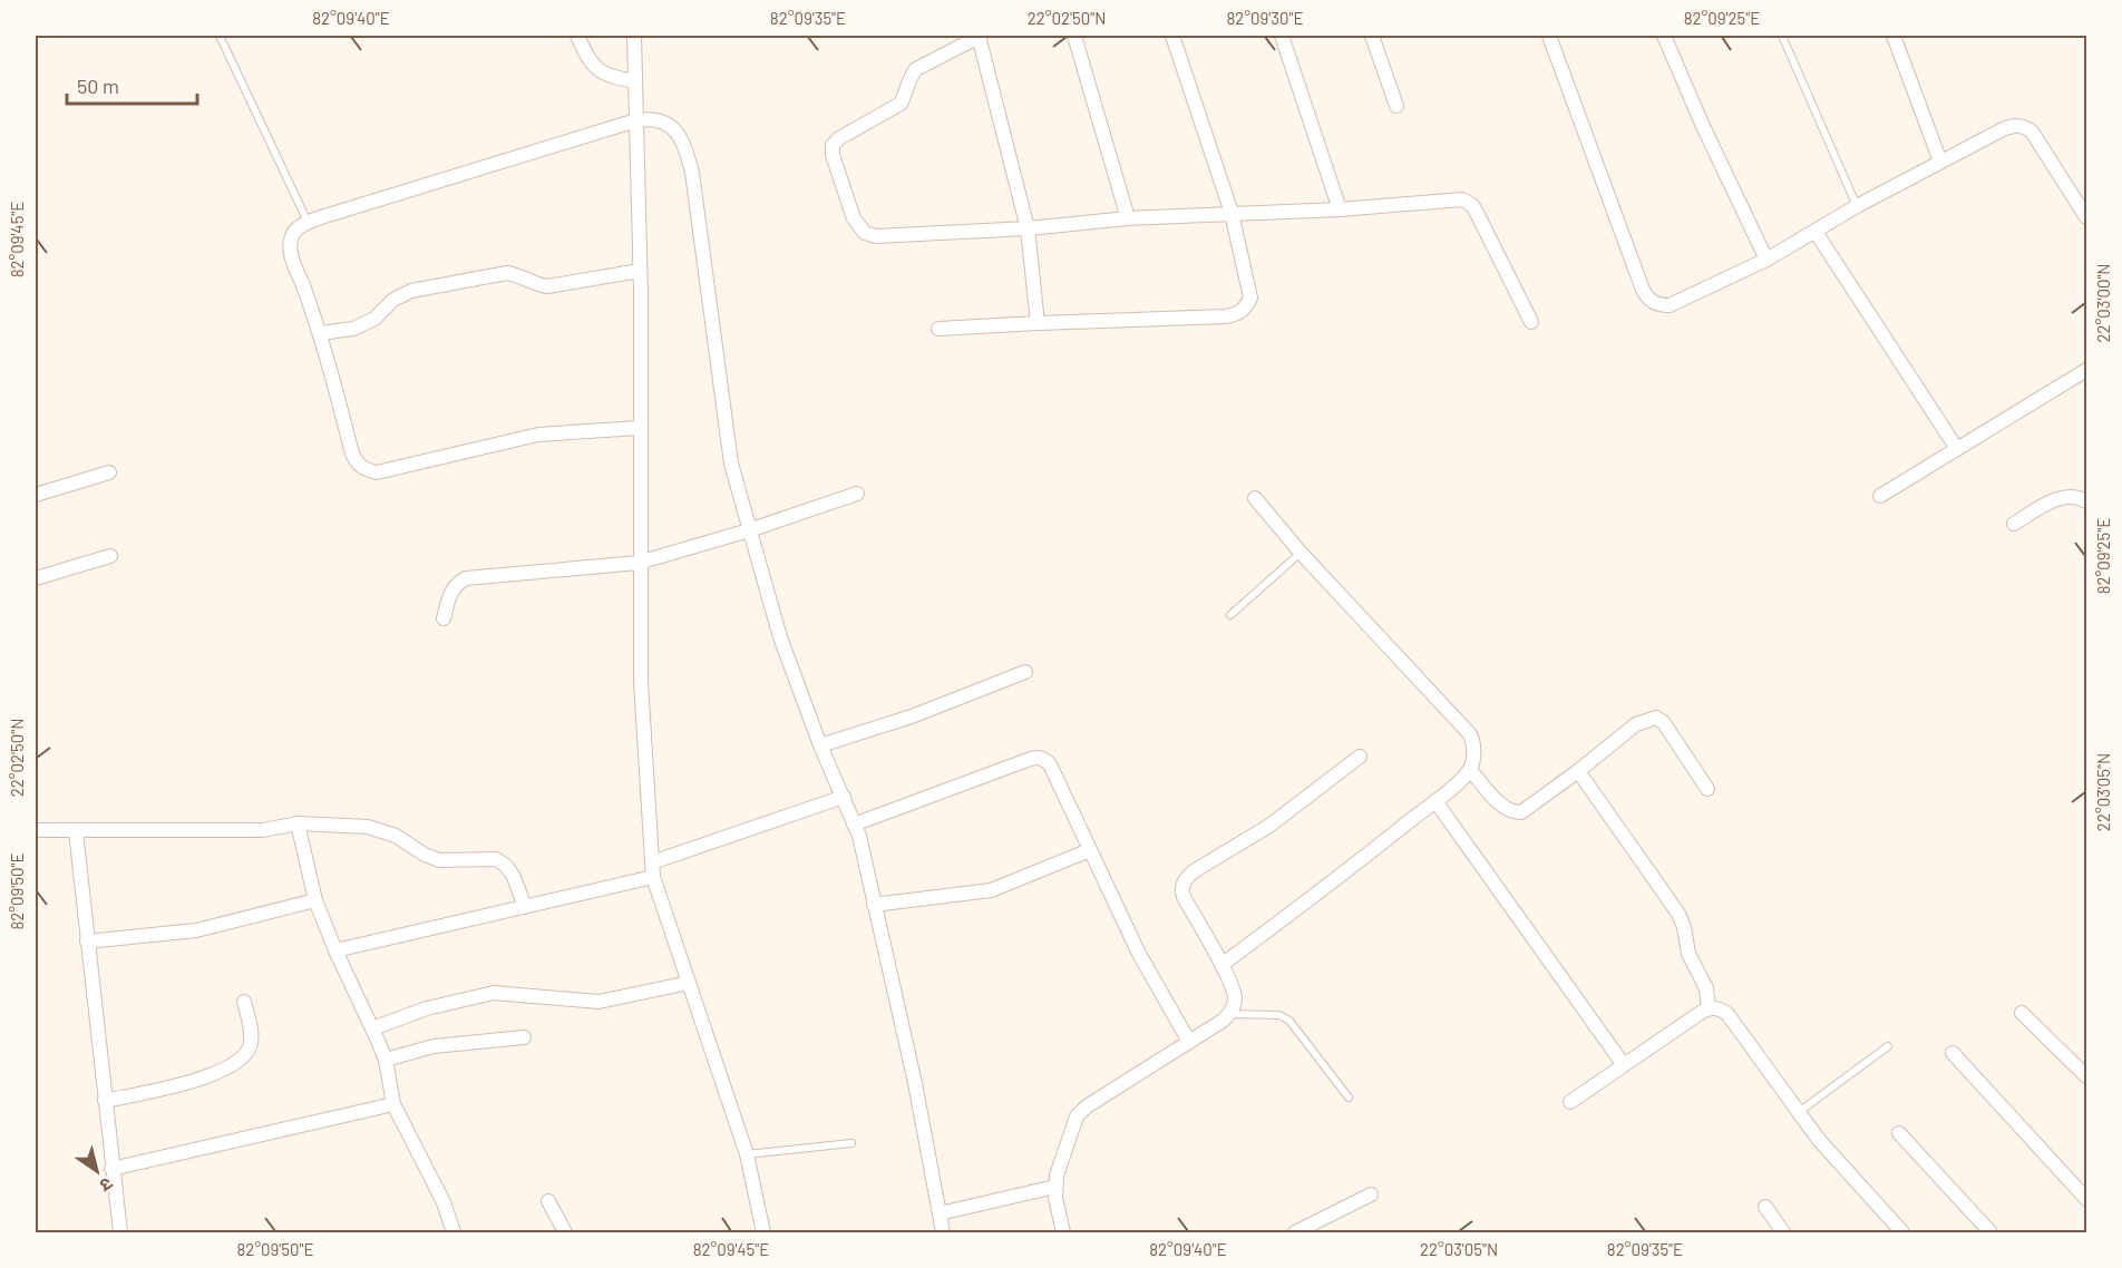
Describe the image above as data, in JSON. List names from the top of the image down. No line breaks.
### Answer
{"scale_bar":"50 m","north":"bottom right","coordinates":["82°09'40\"E","82°09'35\"E","22°02'50\"N","82°09'30\"E","82°09'25\"E","82°09'45\"E","22°03'00\"N","22°03'05\"N","82°09'50\"E"]}
